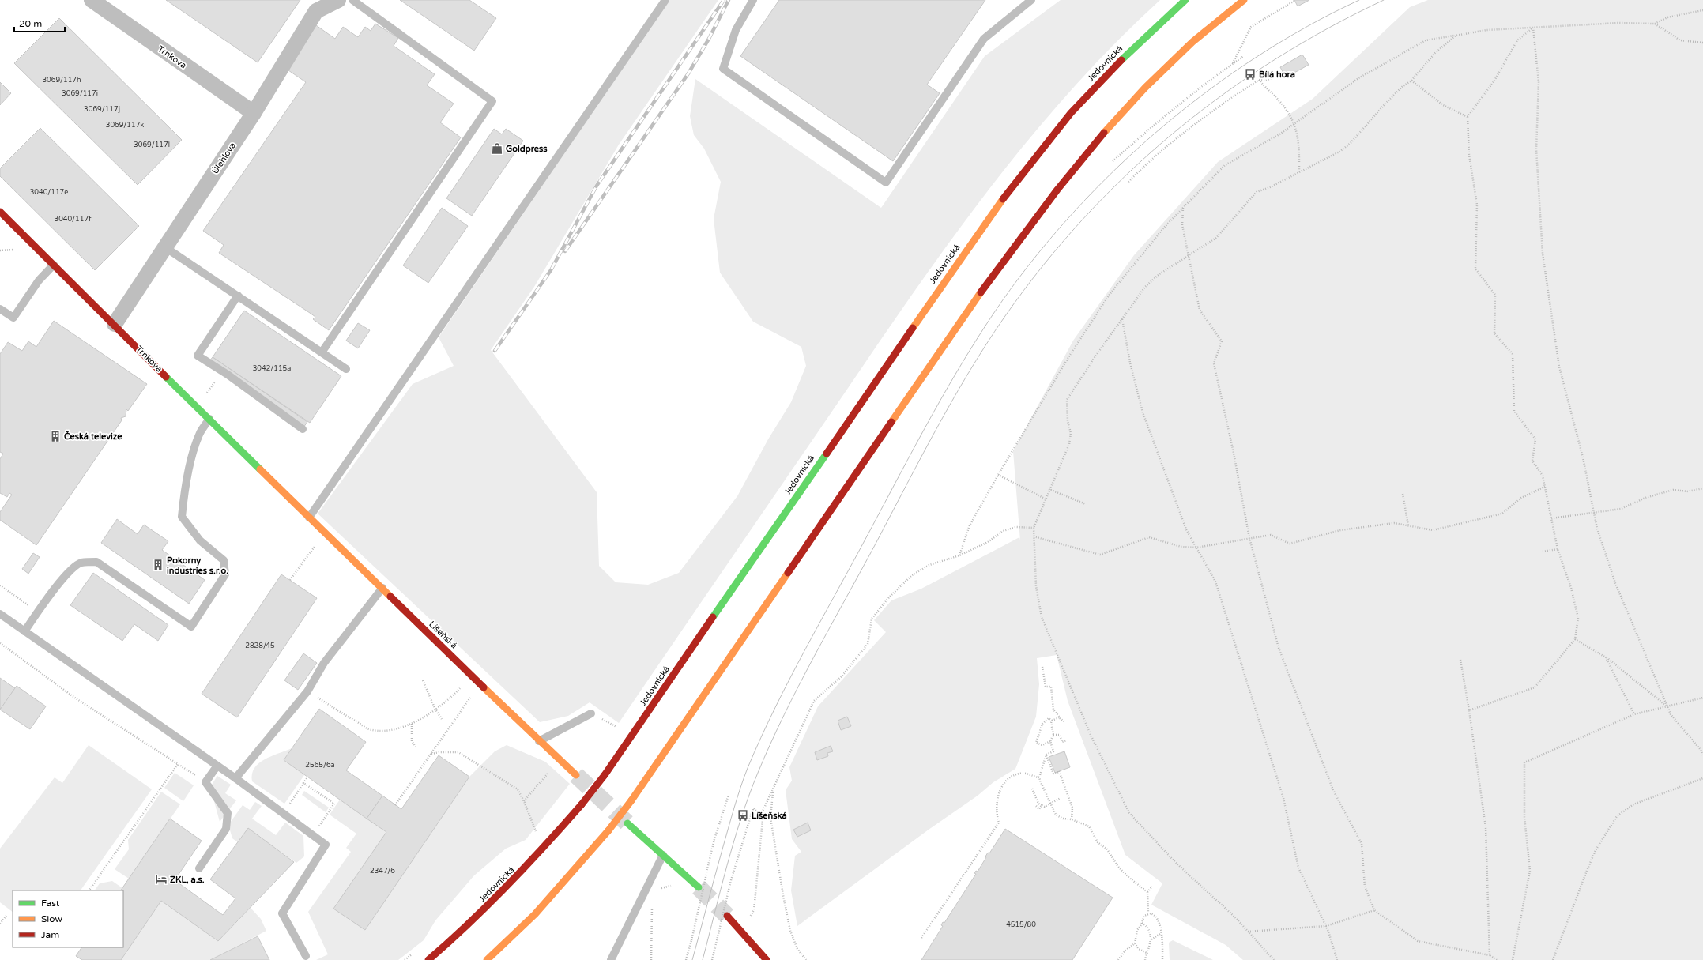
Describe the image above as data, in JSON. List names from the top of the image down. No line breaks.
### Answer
{"streets":{"main road":["Trnkova","Jedovnická","Líšeňská"],"street":["Úlehlova"]},"crossings":[["Trnkova","Úlehlova"],["Trnkova","Líšeňská"]],"places":{"bus stop":["Bílá hora","Líšeňská"],"shop":["Goldpress"],"building":["Česká televize","Pokorny industries s.r.o."],"hotel":["ZKL, a.s."]},"house_numbers":["3069/117h","3069/117i","3069/117j","3069/117k","3069/117l","3040/117e","3040/117f","3042/115a","2828/45","2565/6a","2347/6","4515/80"],"legend":["Fast","Slow","Jam"],"scale_bar":"20 m"}
